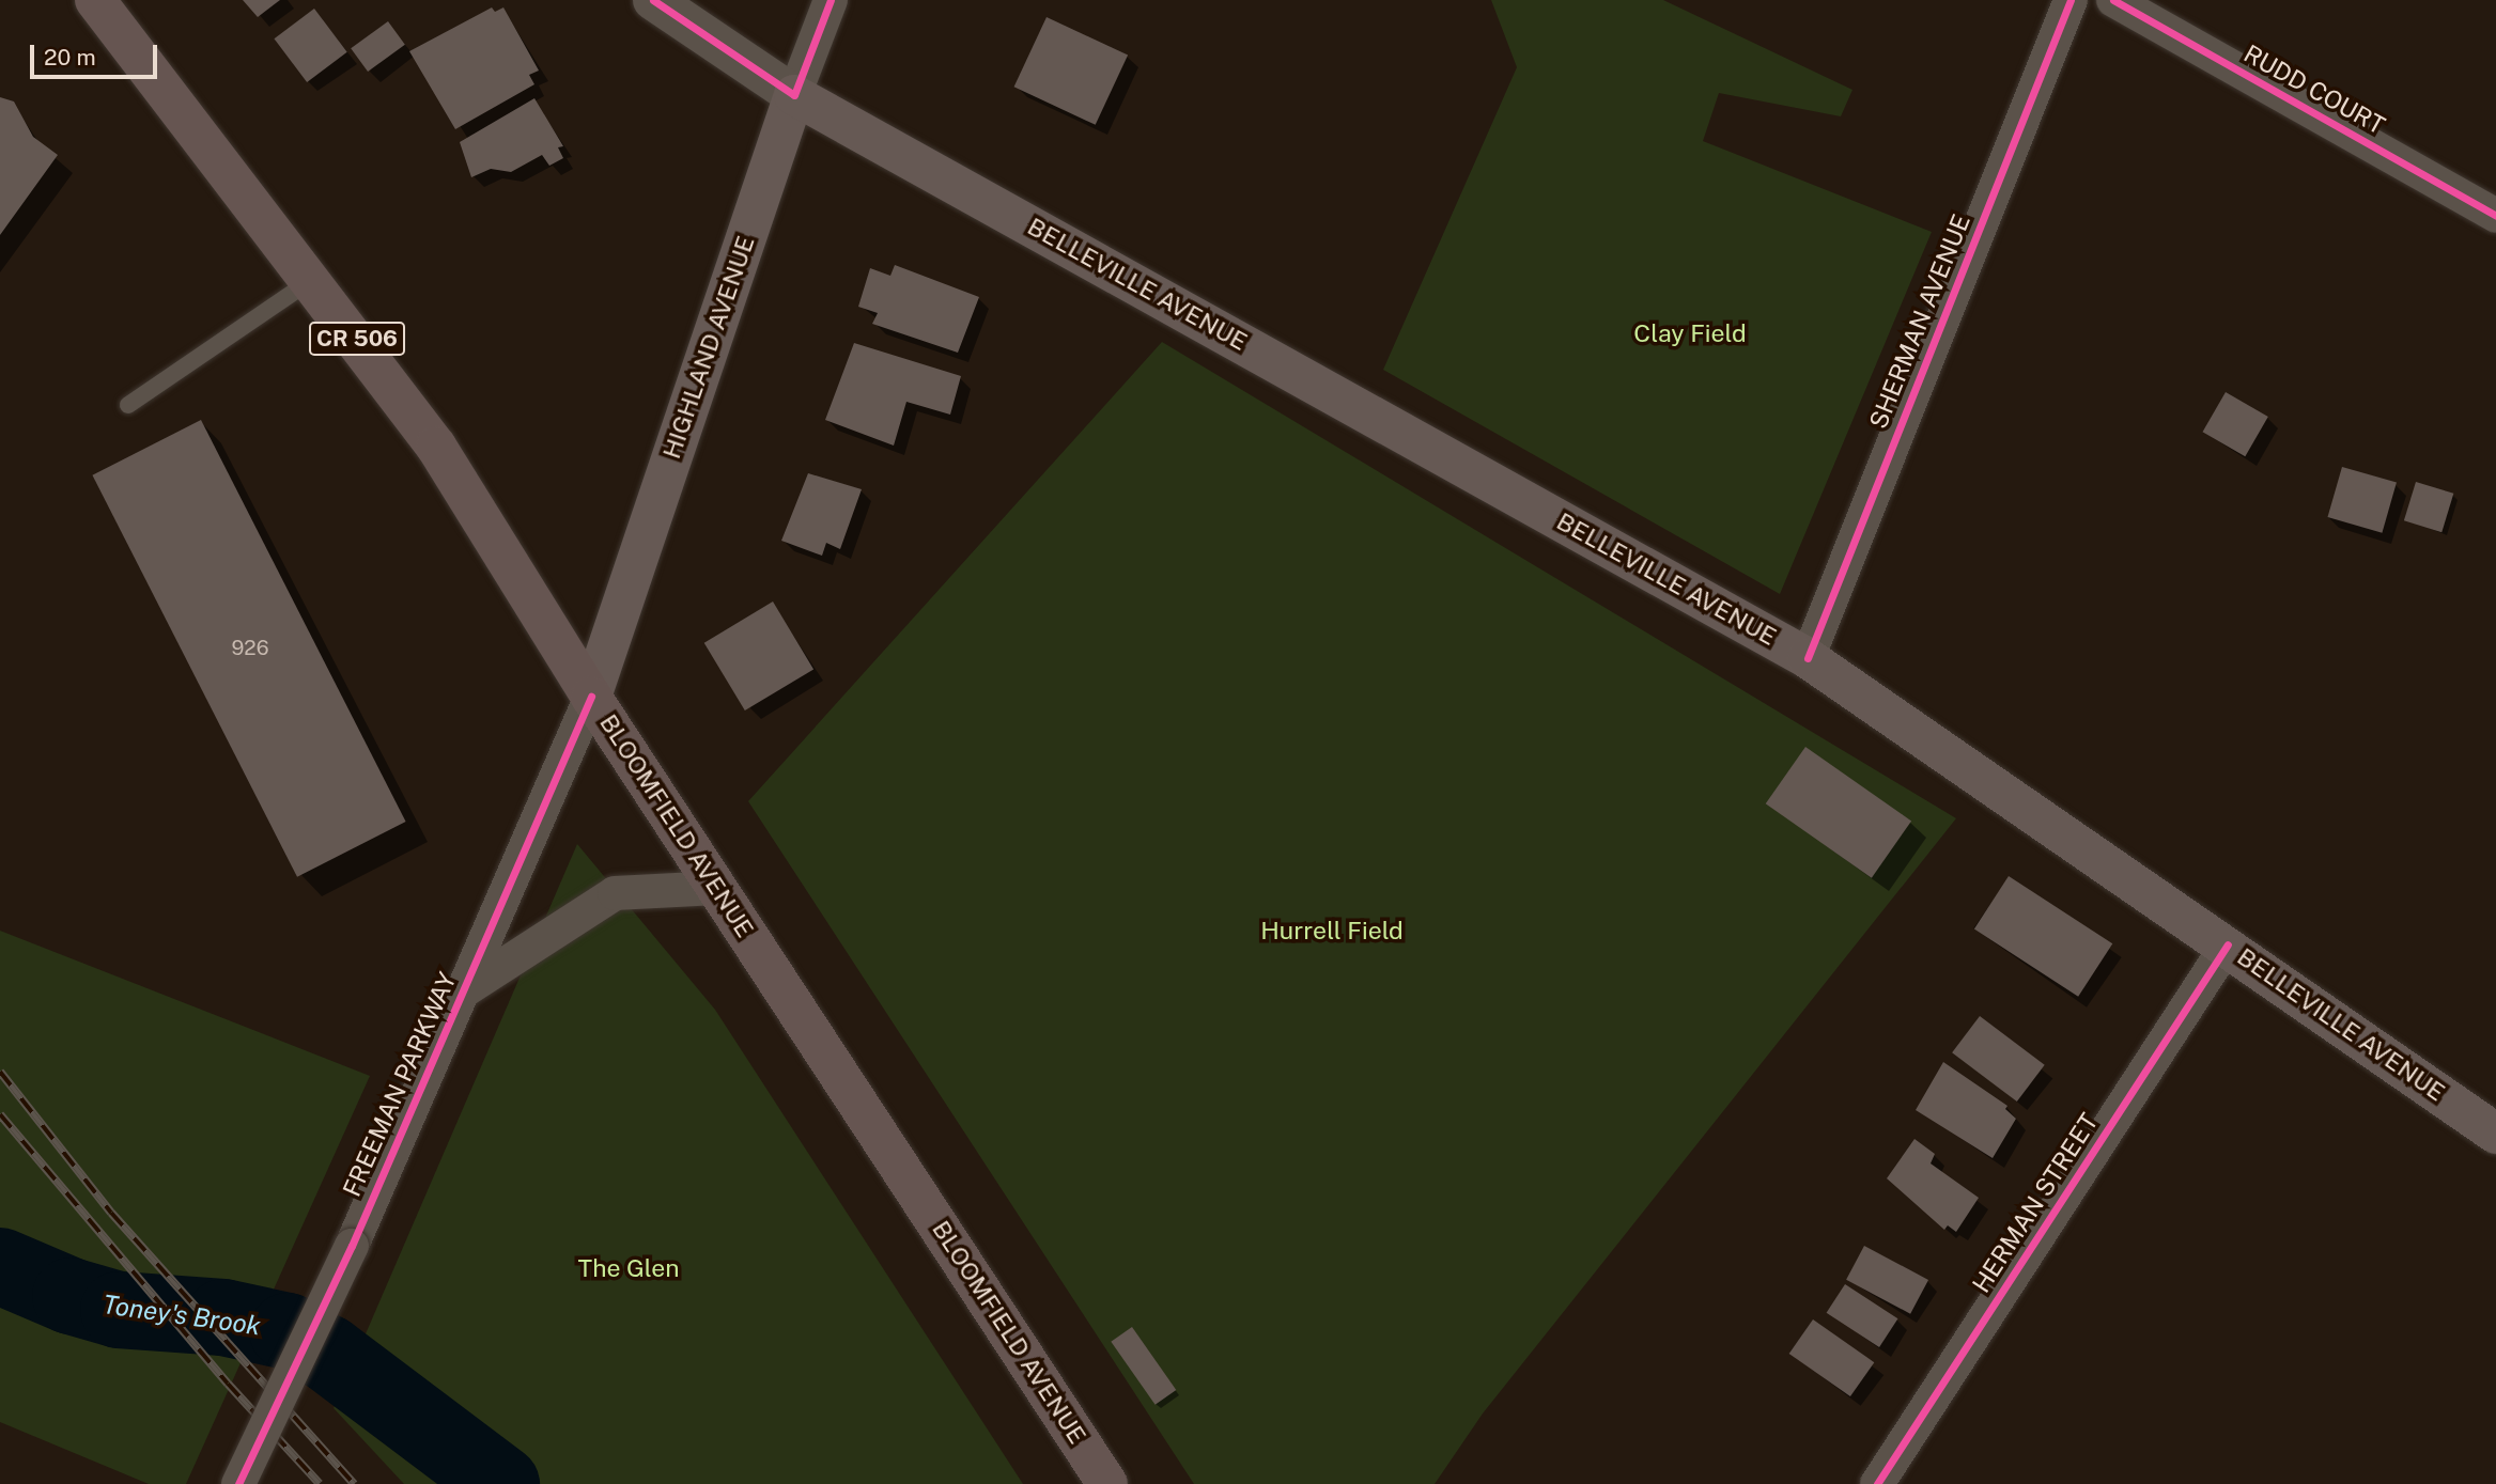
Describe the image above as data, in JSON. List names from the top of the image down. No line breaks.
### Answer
{"streets":{"main road":["BELLEVILLE AVENUE","CR 506","HIGHLAND AVENUE","BLOOMFIELD AVENUE"],"street":["RUDD COURT","SHERMAN AVENUE","FREEMAN PARKWAY","HERMAN STREET"]},"crossings":[["BELLEVILLE AVENUE","SHERMAN AVENUE"],["BELLEVILLE AVENUE","HIGHLAND AVENUE"],["BELLEVILLE AVENUE","HERMAN STREET"],["HIGHLAND AVENUE","BLOOMFIELD AVENUE"],["HIGHLAND AVENUE","FREEMAN PARKWAY"],["BLOOMFIELD AVENUE","FREEMAN PARKWAY"]],"water":["Toney's Brook"],"parks":["Clay Field","Hurrell Field","The Glen"],"house_numbers":["926"],"scale_bar":"20 m"}
